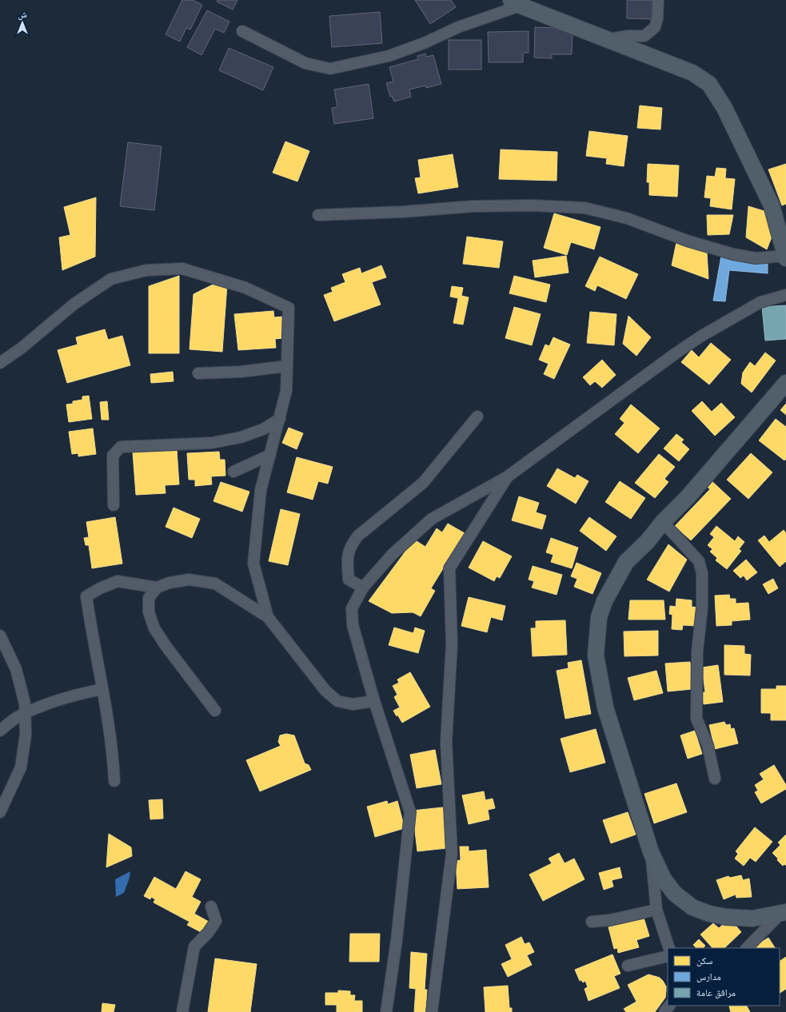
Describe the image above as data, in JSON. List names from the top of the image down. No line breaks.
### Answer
{"legend":["سكن","مدارس","مرافق عامة"],"north":"top"}
